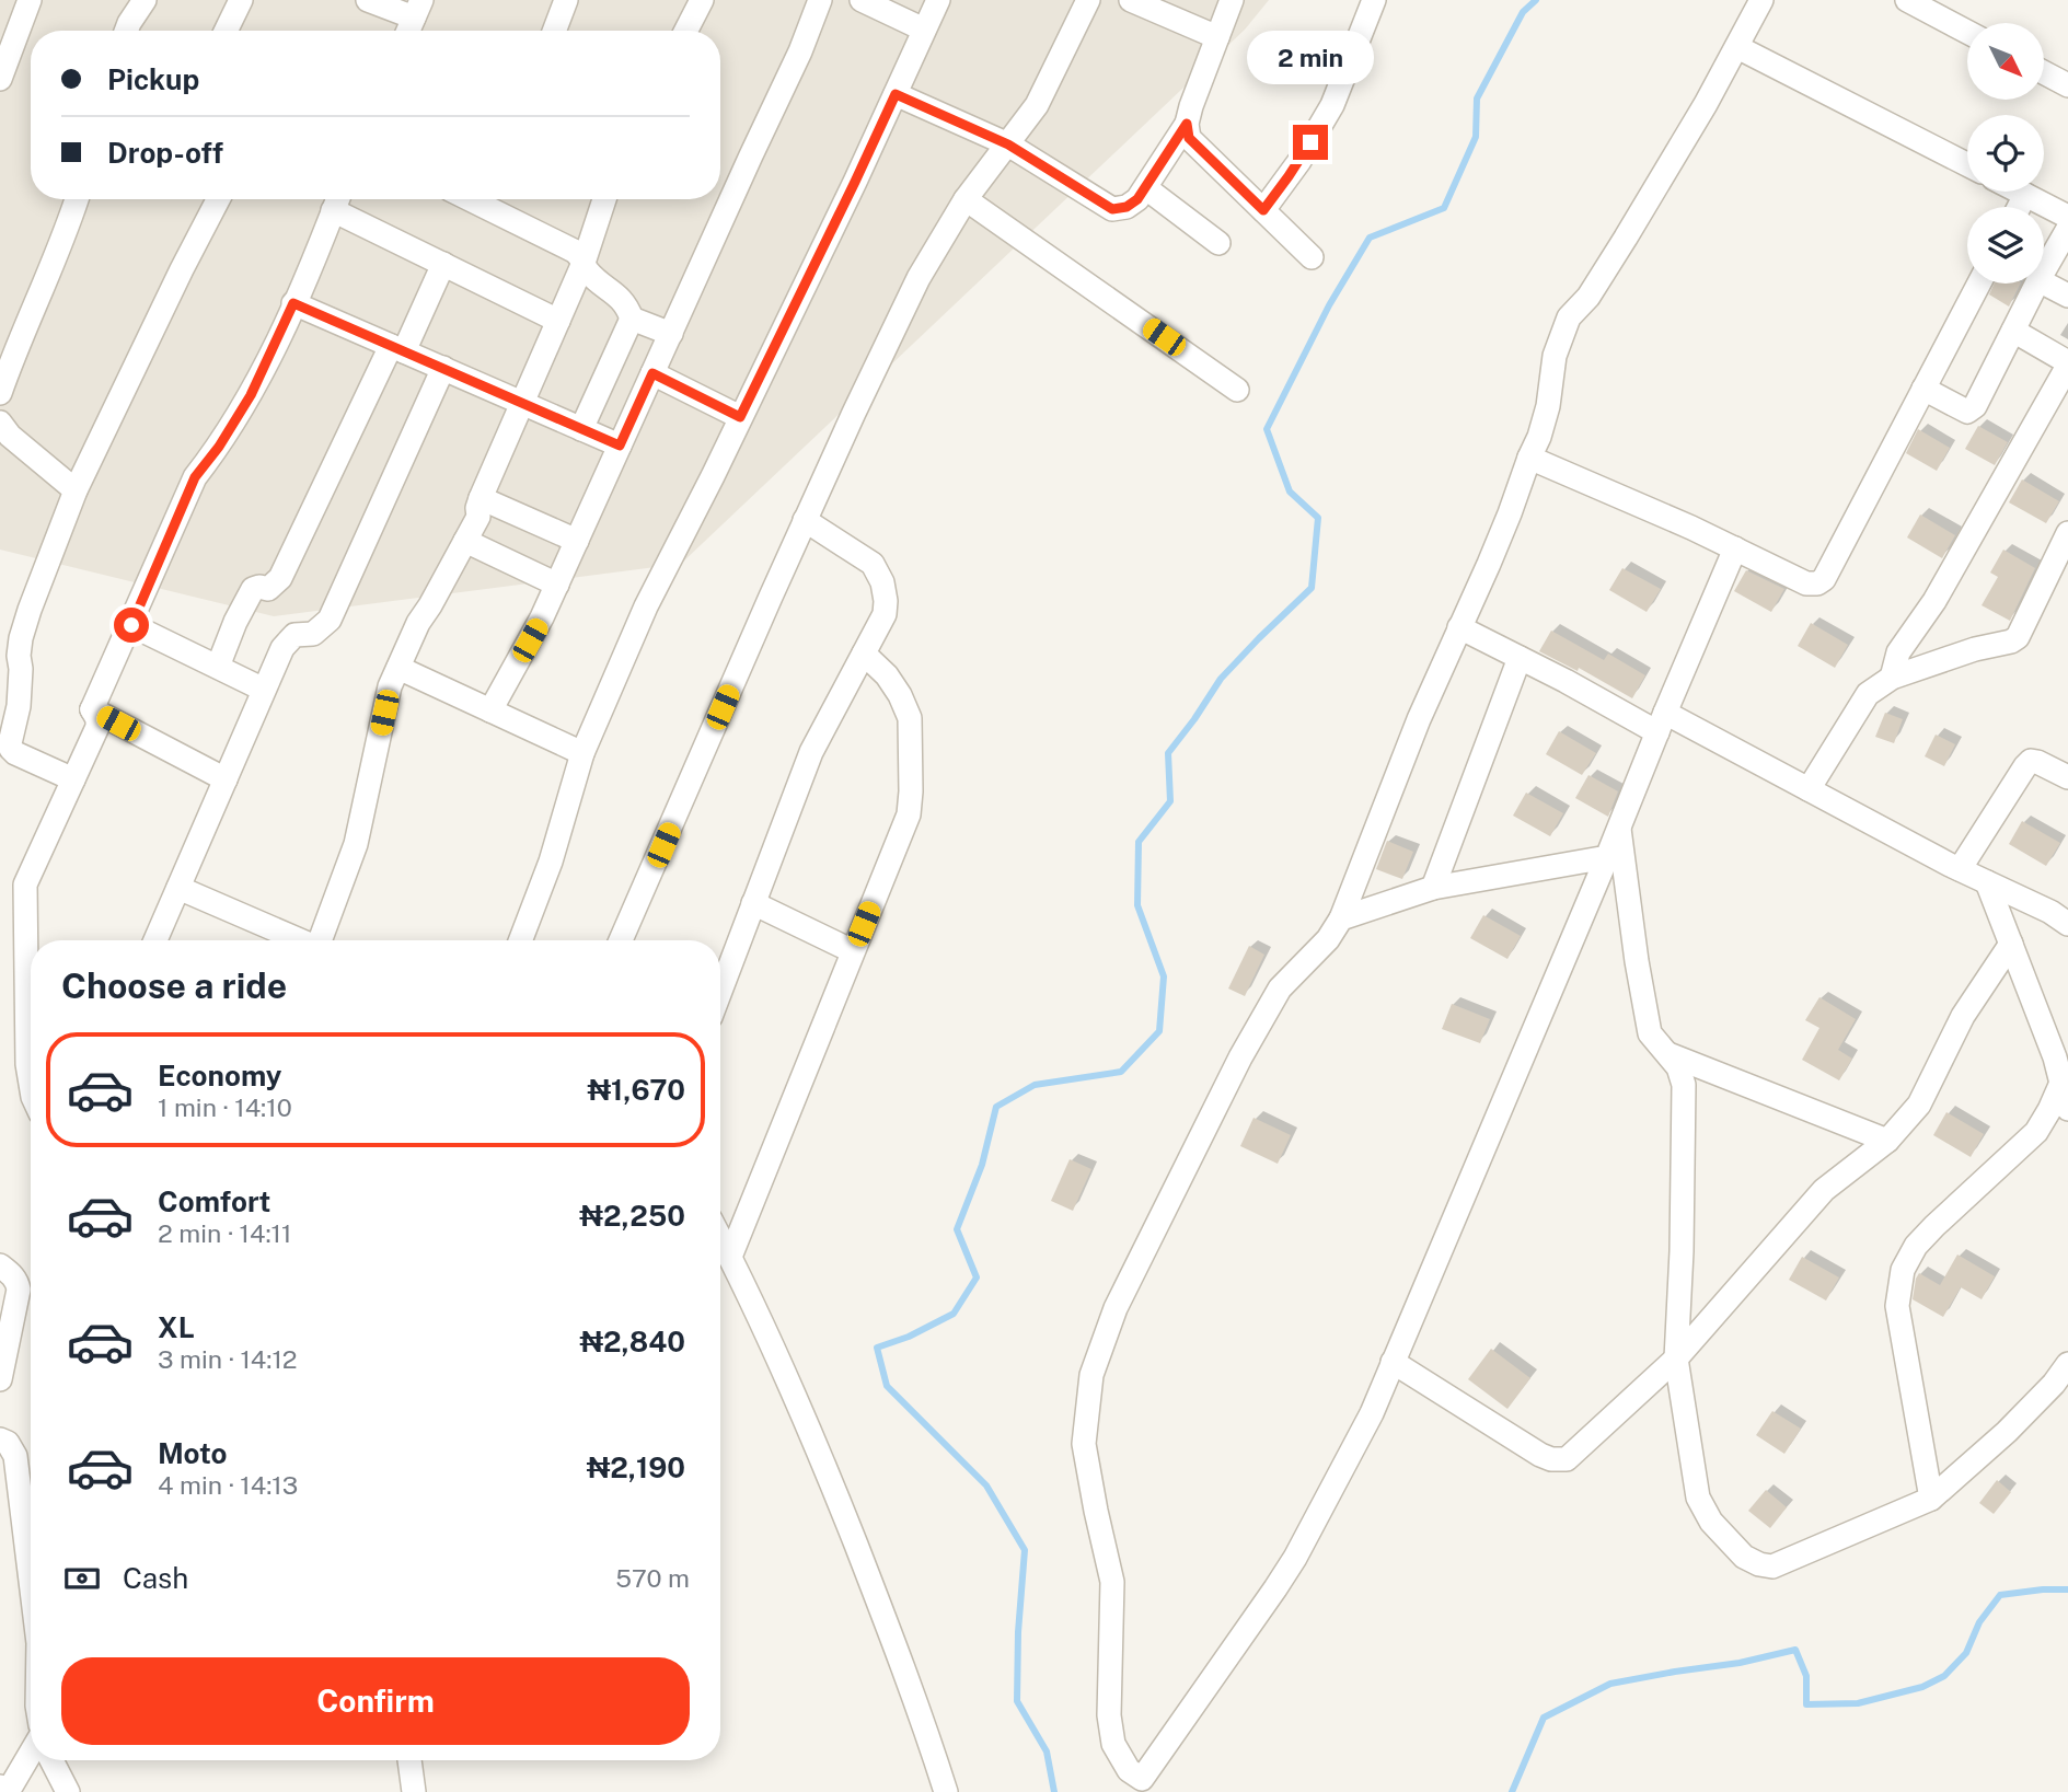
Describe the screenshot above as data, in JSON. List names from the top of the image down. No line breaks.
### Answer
{"north":"bottom right","page":{"bubble":"2 min","banner":["Pickup","Drop-off"],"heading":"Choose a ride","list":[{"name":"Economy","note":"1 min · 14:10","value":"₦1,670"},{"name":"Comfort","note":"2 min · 14:11","value":"₦2,250"},{"name":"XL","note":"3 min · 14:12","value":"₦2,840"},{"name":"Moto","note":"4 min · 14:13","value":"₦2,190"}],"pay":["Cash","570 m"],"buttons":"Confirm"}}
